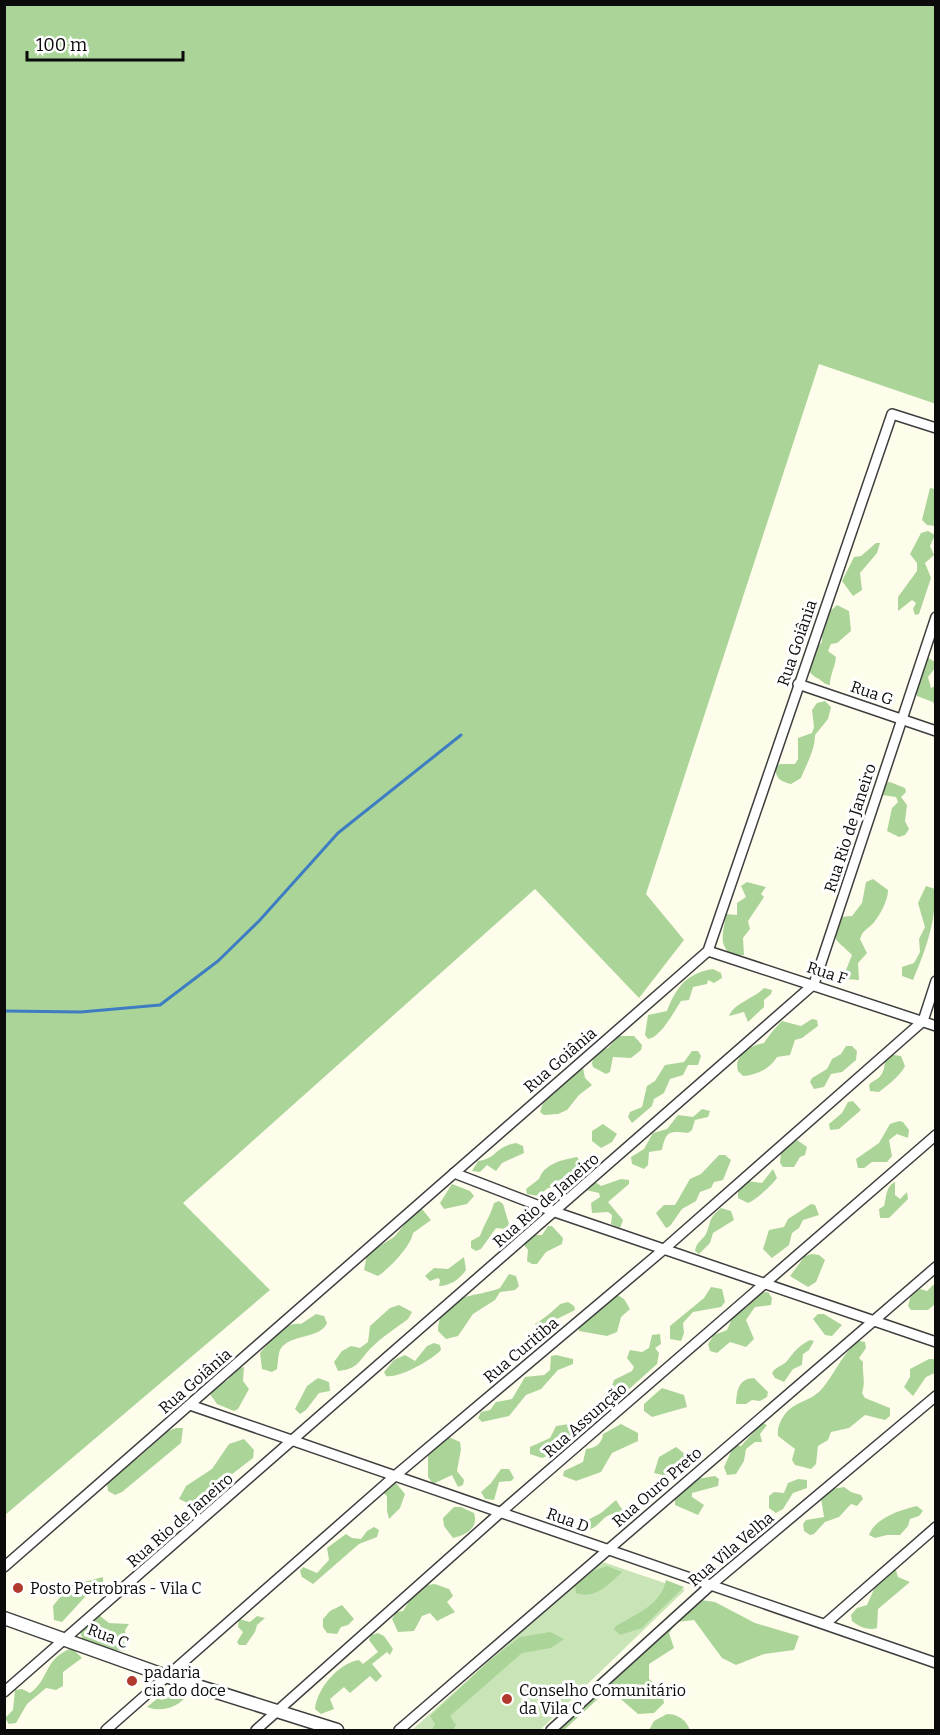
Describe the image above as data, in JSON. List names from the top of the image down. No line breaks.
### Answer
{"streets":{"street":["Rua Goiânia","Rua G","Rua Rio de Janeiro","Rua F","Rua Curitiba","Rua Assunção","Rua Ouro Preto","Rua D","Rua Vila Velha","Rua C"]},"crossings":[["Rua Goiânia","Rua G"],["Rua Goiânia","Rua F"],["Rua Goiânia","Rua D"],["Rua G","Rua Rio de Janeiro"],["Rua Rio de Janeiro","Rua F"],["Rua Rio de Janeiro","Rua D"],["Rua Rio de Janeiro","Rua C"],["Rua F","Rua Curitiba"],["Rua Curitiba","Rua D"],["Rua Curitiba","Rua C"],["Rua Assunção","Rua D"],["Rua Assunção","Rua C"],["Rua Ouro Preto","Rua D"],["Rua D","Rua Vila Velha"]],"places":["Posto Petrobras - Vila C","padaria cia do doce","Conselho Comunitário da Vila C"],"scale_bar":"100 m"}
